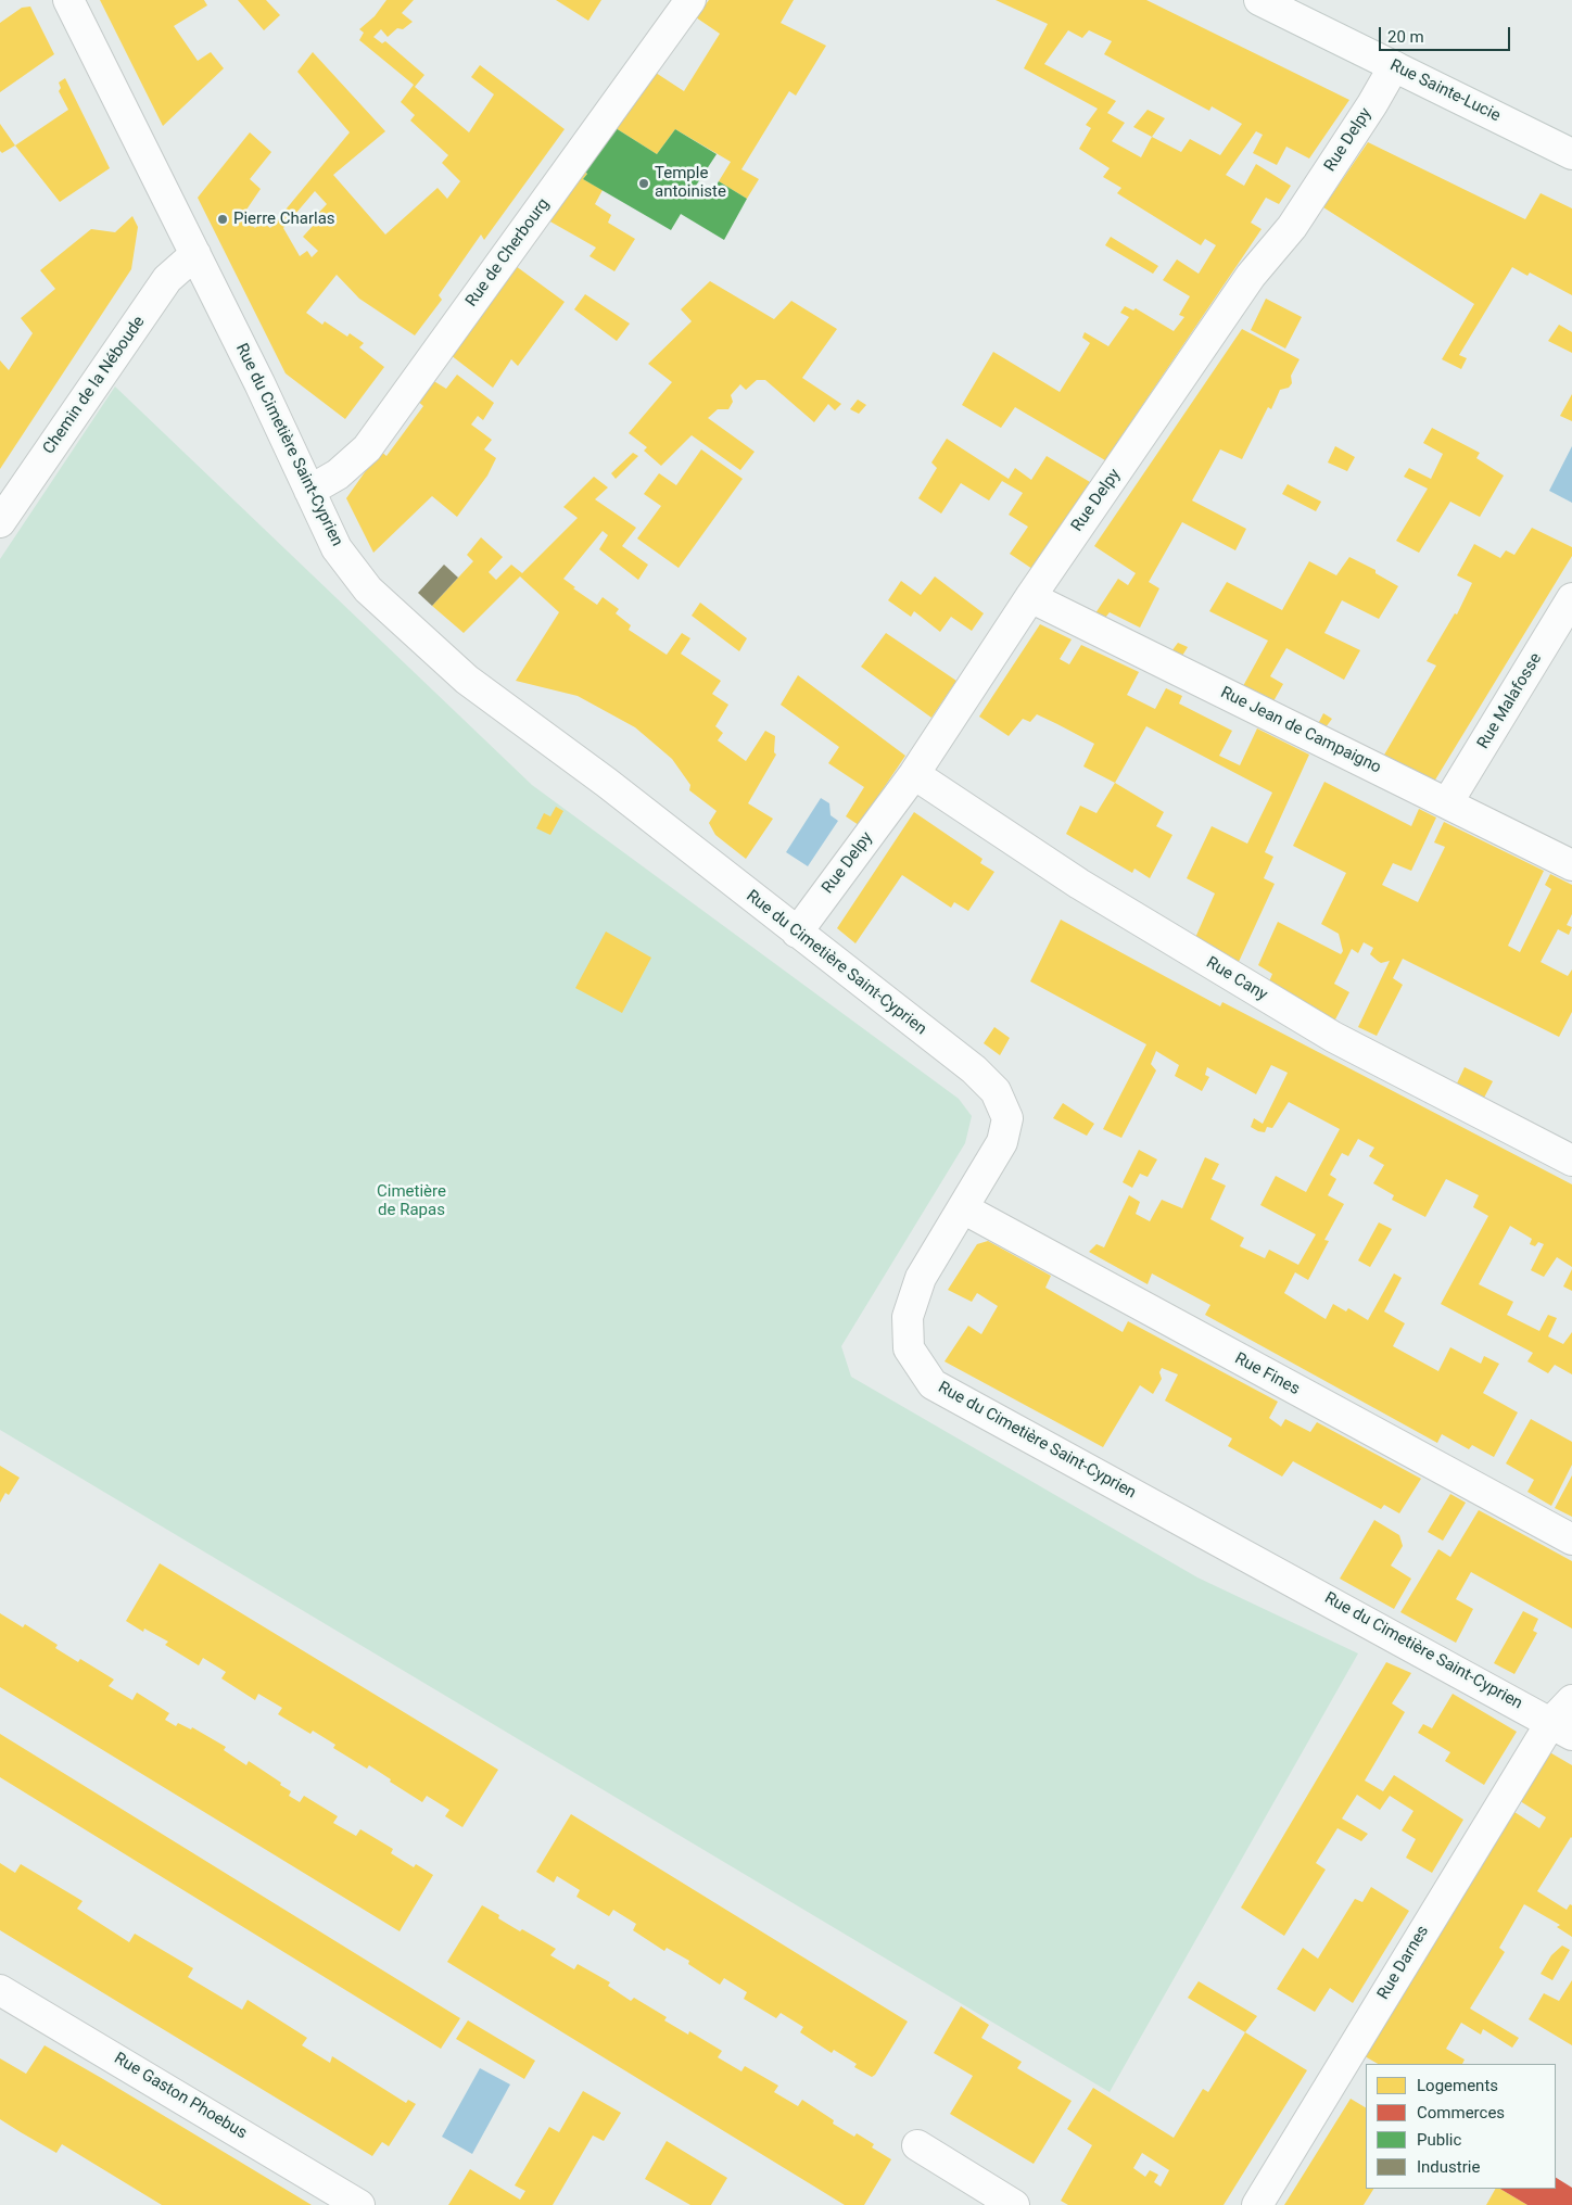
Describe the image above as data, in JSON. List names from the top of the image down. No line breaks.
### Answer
{"streets":{"street":["Rue Sainte-Lucie","Rue Delpy","Rue de Cherbourg","Chemin de la Néboude","Rue du Cimetière Saint-Cyprien","Rue Malafosse","Rue Jean de Campaigno","Rue Cany","Rue Fines","Rue Darnes","Rue Gaston Phoebus"]},"crossings":[["Rue Sainte-Lucie","Rue Delpy"],["Rue Delpy","Rue du Cimetière Saint-Cyprien"],["Rue Delpy","Rue Jean de Campaigno"],["Rue Delpy","Rue Cany"],["Rue de Cherbourg","Rue du Cimetière Saint-Cyprien"],["Chemin de la Néboude","Rue du Cimetière Saint-Cyprien"],["Rue du Cimetière Saint-Cyprien","Rue Fines"],["Rue du Cimetière Saint-Cyprien","Rue Darnes"],["Rue Malafosse","Rue Jean de Campaigno"]],"parks":["Cimetière de Rapas"],"places":["Temple antoiniste","Pierre Charlas"],"legend":["Logements","Commerces","Public","Industrie"],"scale_bar":"20 m"}
